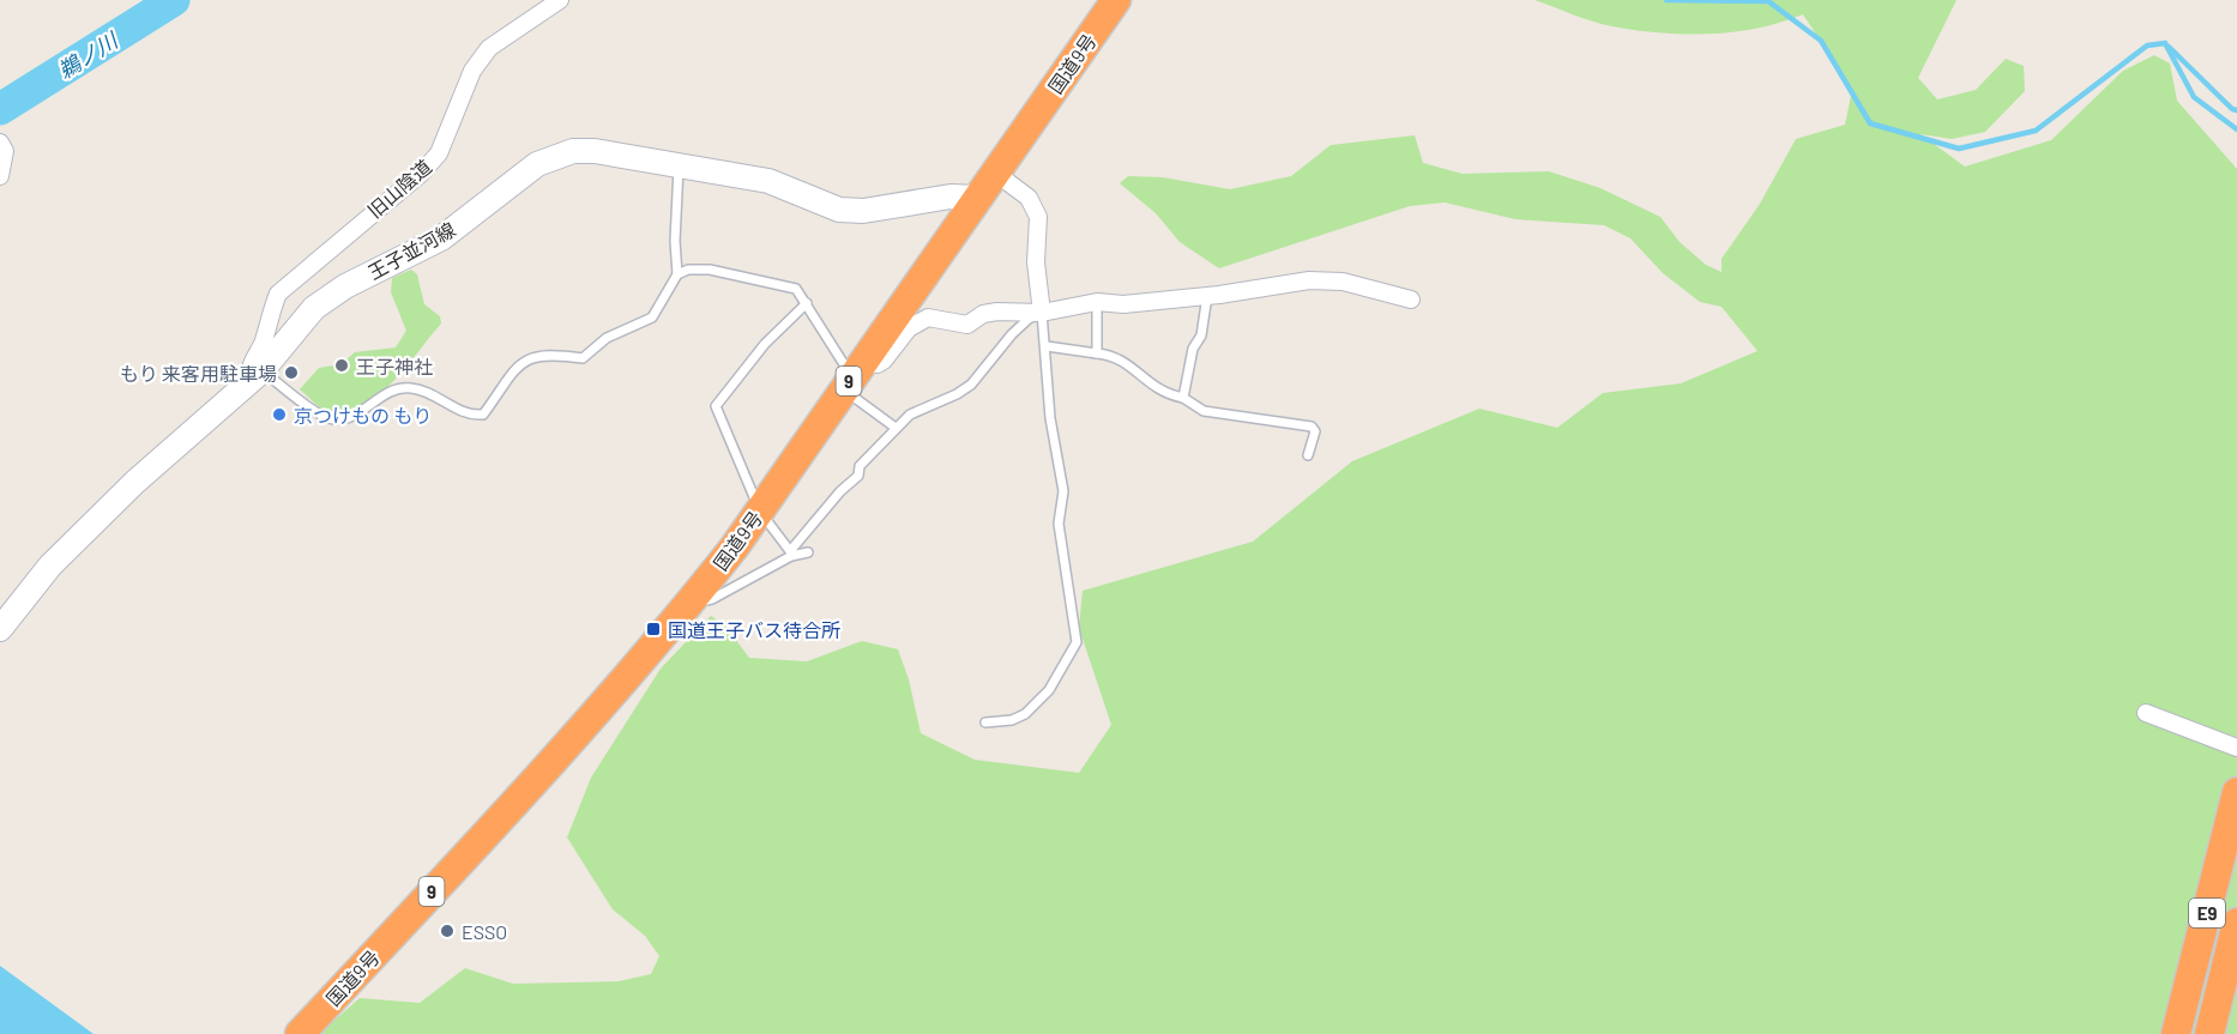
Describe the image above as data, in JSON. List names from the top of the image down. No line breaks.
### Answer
{"streets":{"highway":["国道9号","9","E9"],"main road":["王子並河線"],"street":["旧山陰道"]},"crossings":[["国道9号","王子並河線"],["旧山陰道","王子並河線"]],"water":["鵜ノ川"],"places":{"other":["王子神社","もり 来客用駐車場","京つけもの もり","ESSO"],"transit":["国道王子バス待合所"]}}
